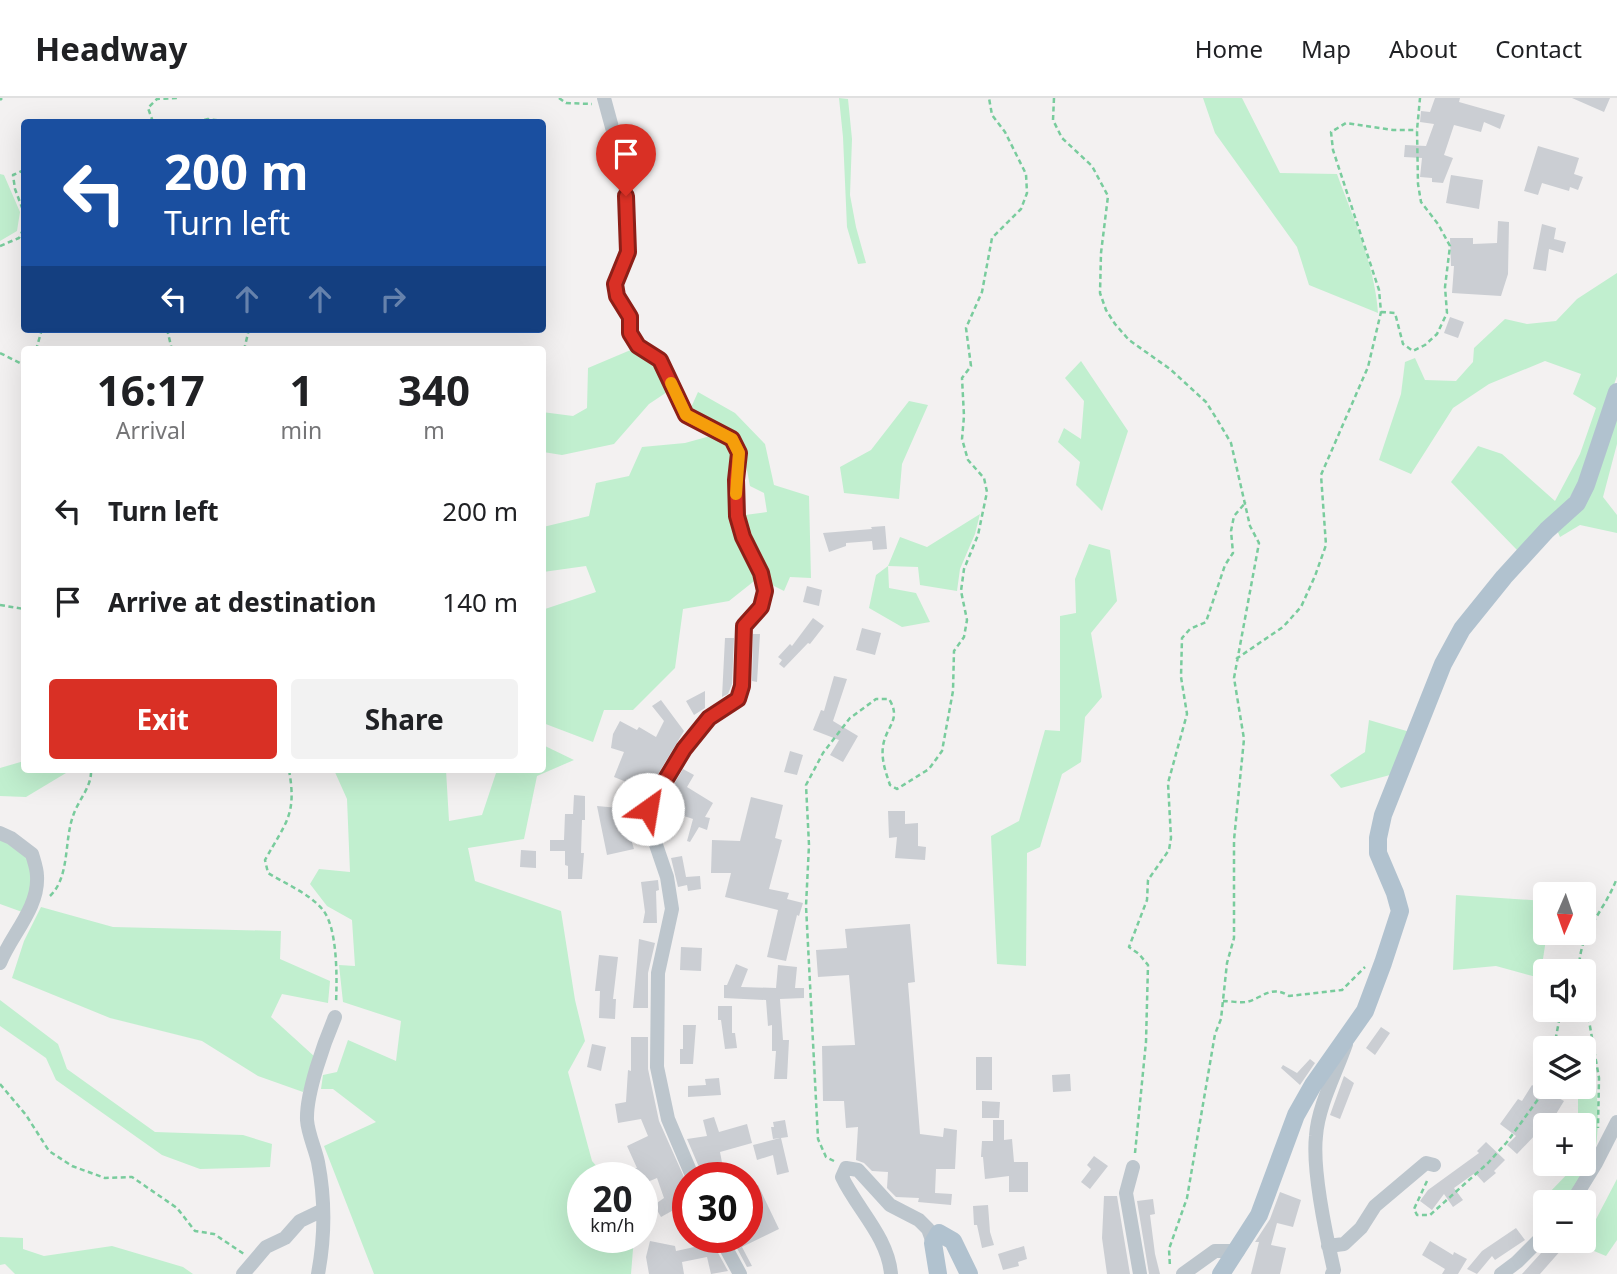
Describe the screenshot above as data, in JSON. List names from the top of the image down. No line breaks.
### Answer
{"north":"bottom","page":{"header":"Headway","nav":["Home","Map","About","Contact"],"turn":["200 m","Turn left"],"eta":["16:17","Arrival","1","min","340","m"],"list":[{"name":"Turn left","value":"200 m"},{"name":"Arrive at destination","value":"140 m"}],"buttons":["Exit","Share"],"map_buttons":["+","−"],"speed":"20 km/h","limit":"30"}}
